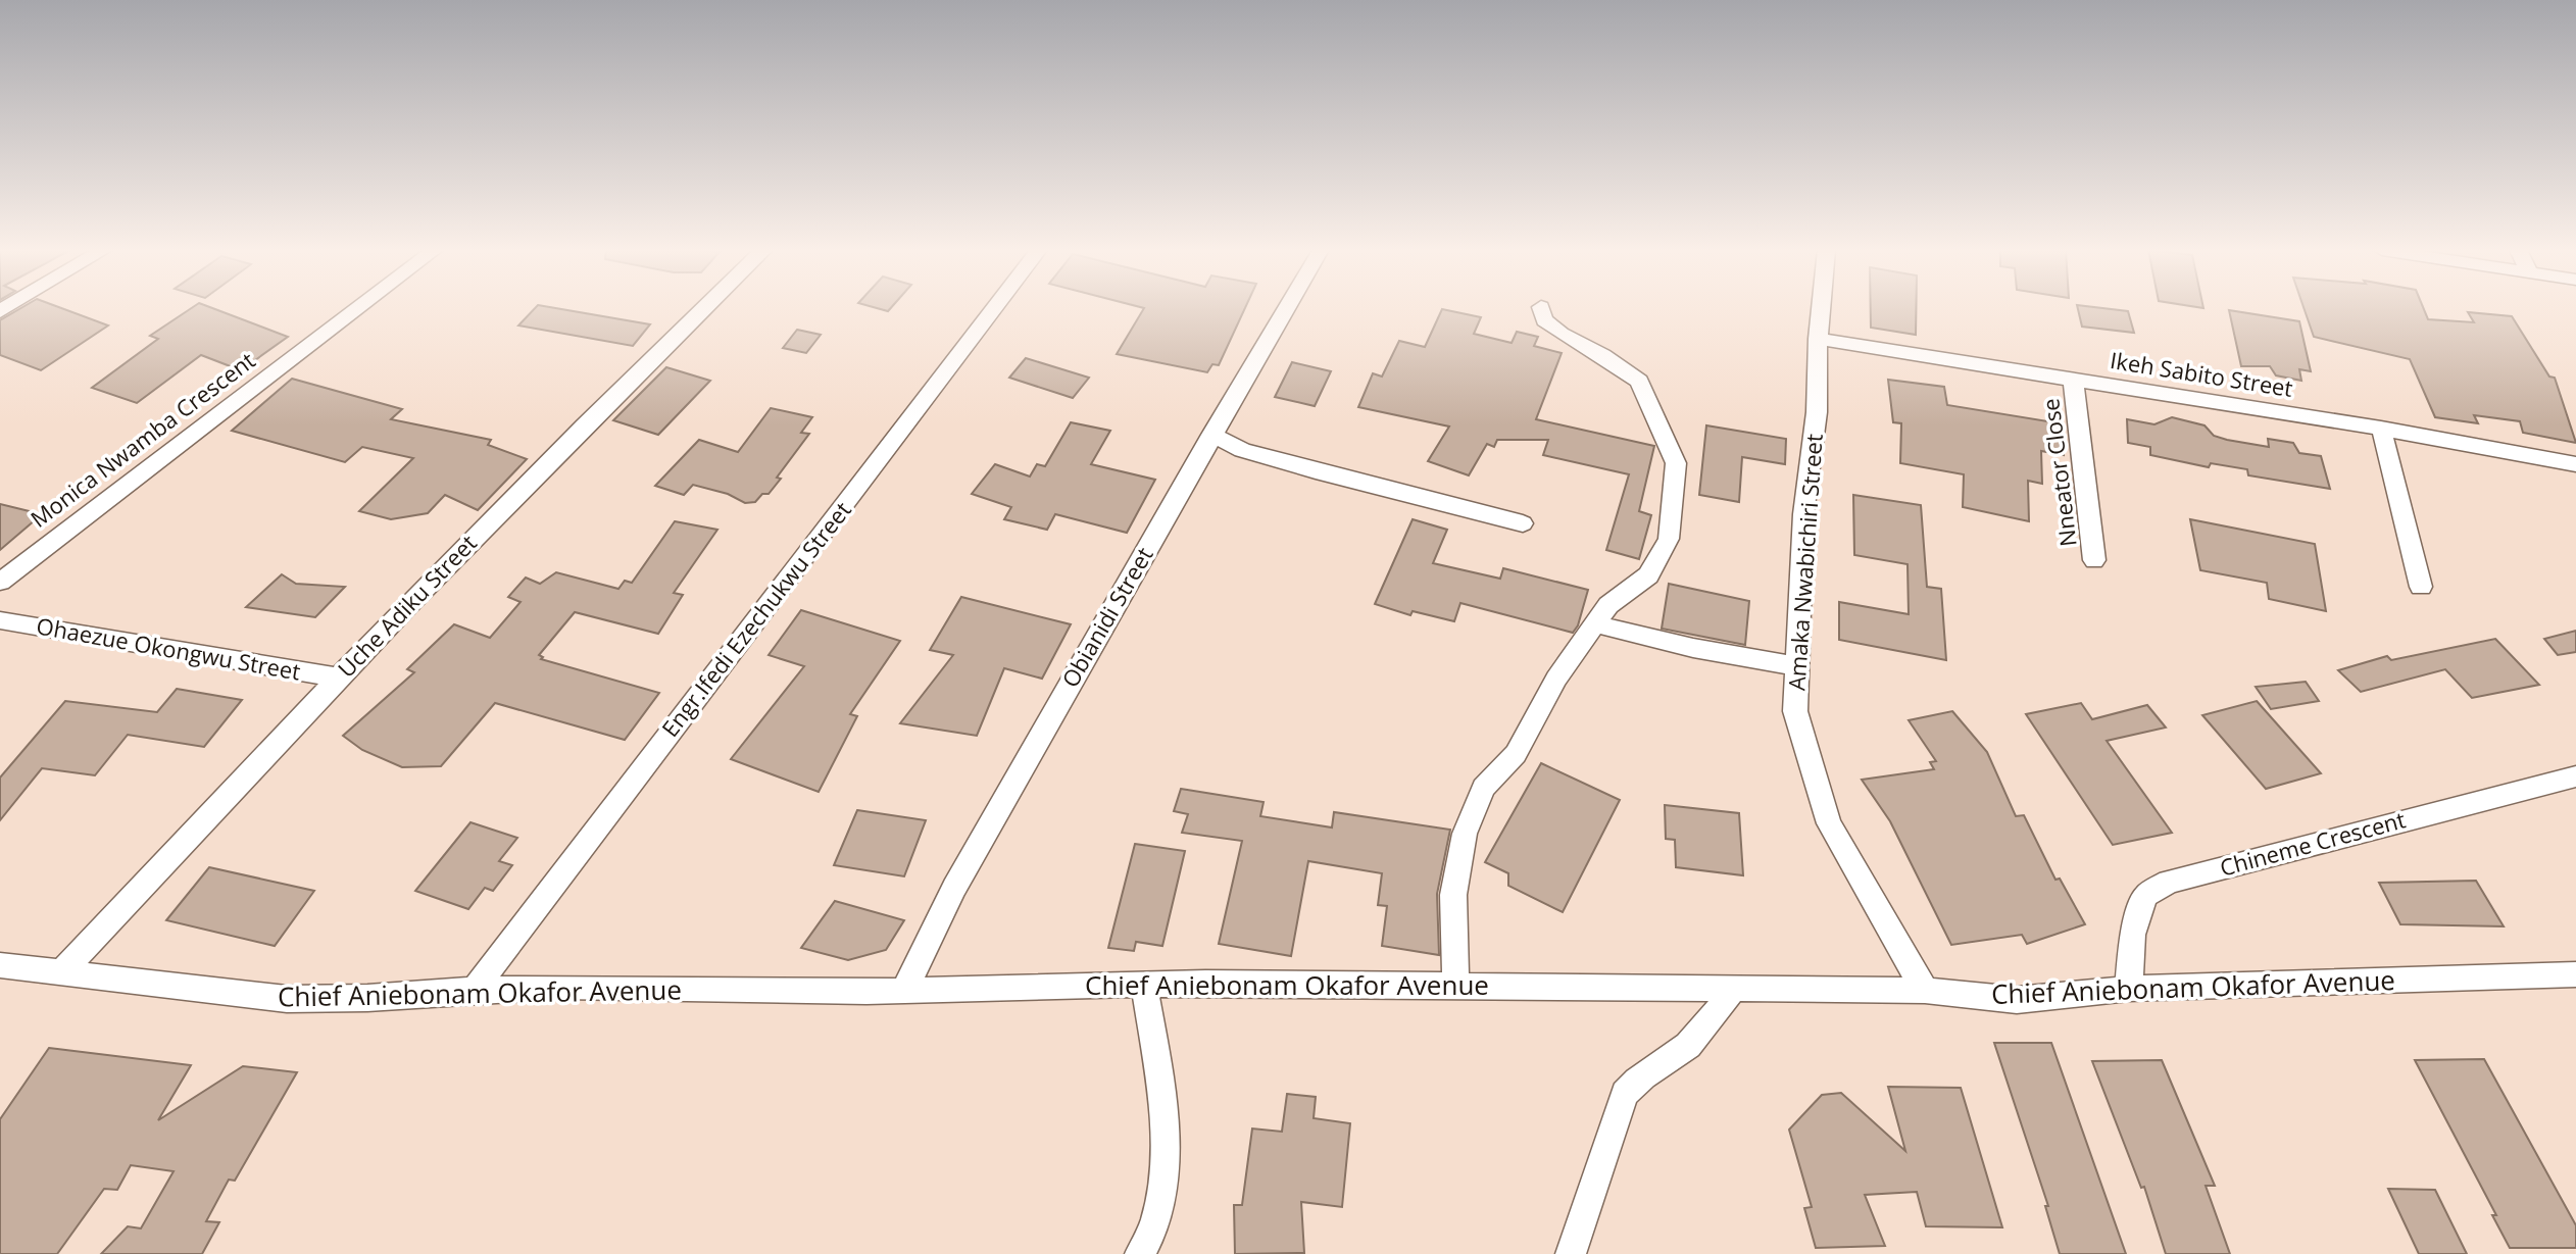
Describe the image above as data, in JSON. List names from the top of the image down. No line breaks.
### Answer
{"streets":{"street":["Ikeh Sabito Street","Monica Nwamba Crescent","Nneator Close","Amaka Nwabichiri Street","Uche Adiku Street","Obianidi Street","Engr.Ifedi Ezechukwu Street","Ohaezue Okongwu Street","Chineme Crescent","Chief Aniebonam Okafor Avenue"]},"crossings":[["Ikeh Sabito Street","Nneator Close"],["Ikeh Sabito Street","Amaka Nwabichiri Street"],["Amaka Nwabichiri Street","Chief Aniebonam Okafor Avenue"],["Uche Adiku Street","Ohaezue Okongwu Street"],["Uche Adiku Street","Chief Aniebonam Okafor Avenue"],["Obianidi Street","Chief Aniebonam Okafor Avenue"],["Engr.Ifedi Ezechukwu Street","Chief Aniebonam Okafor Avenue"],["Chineme Crescent","Chief Aniebonam Okafor Avenue"]]}
